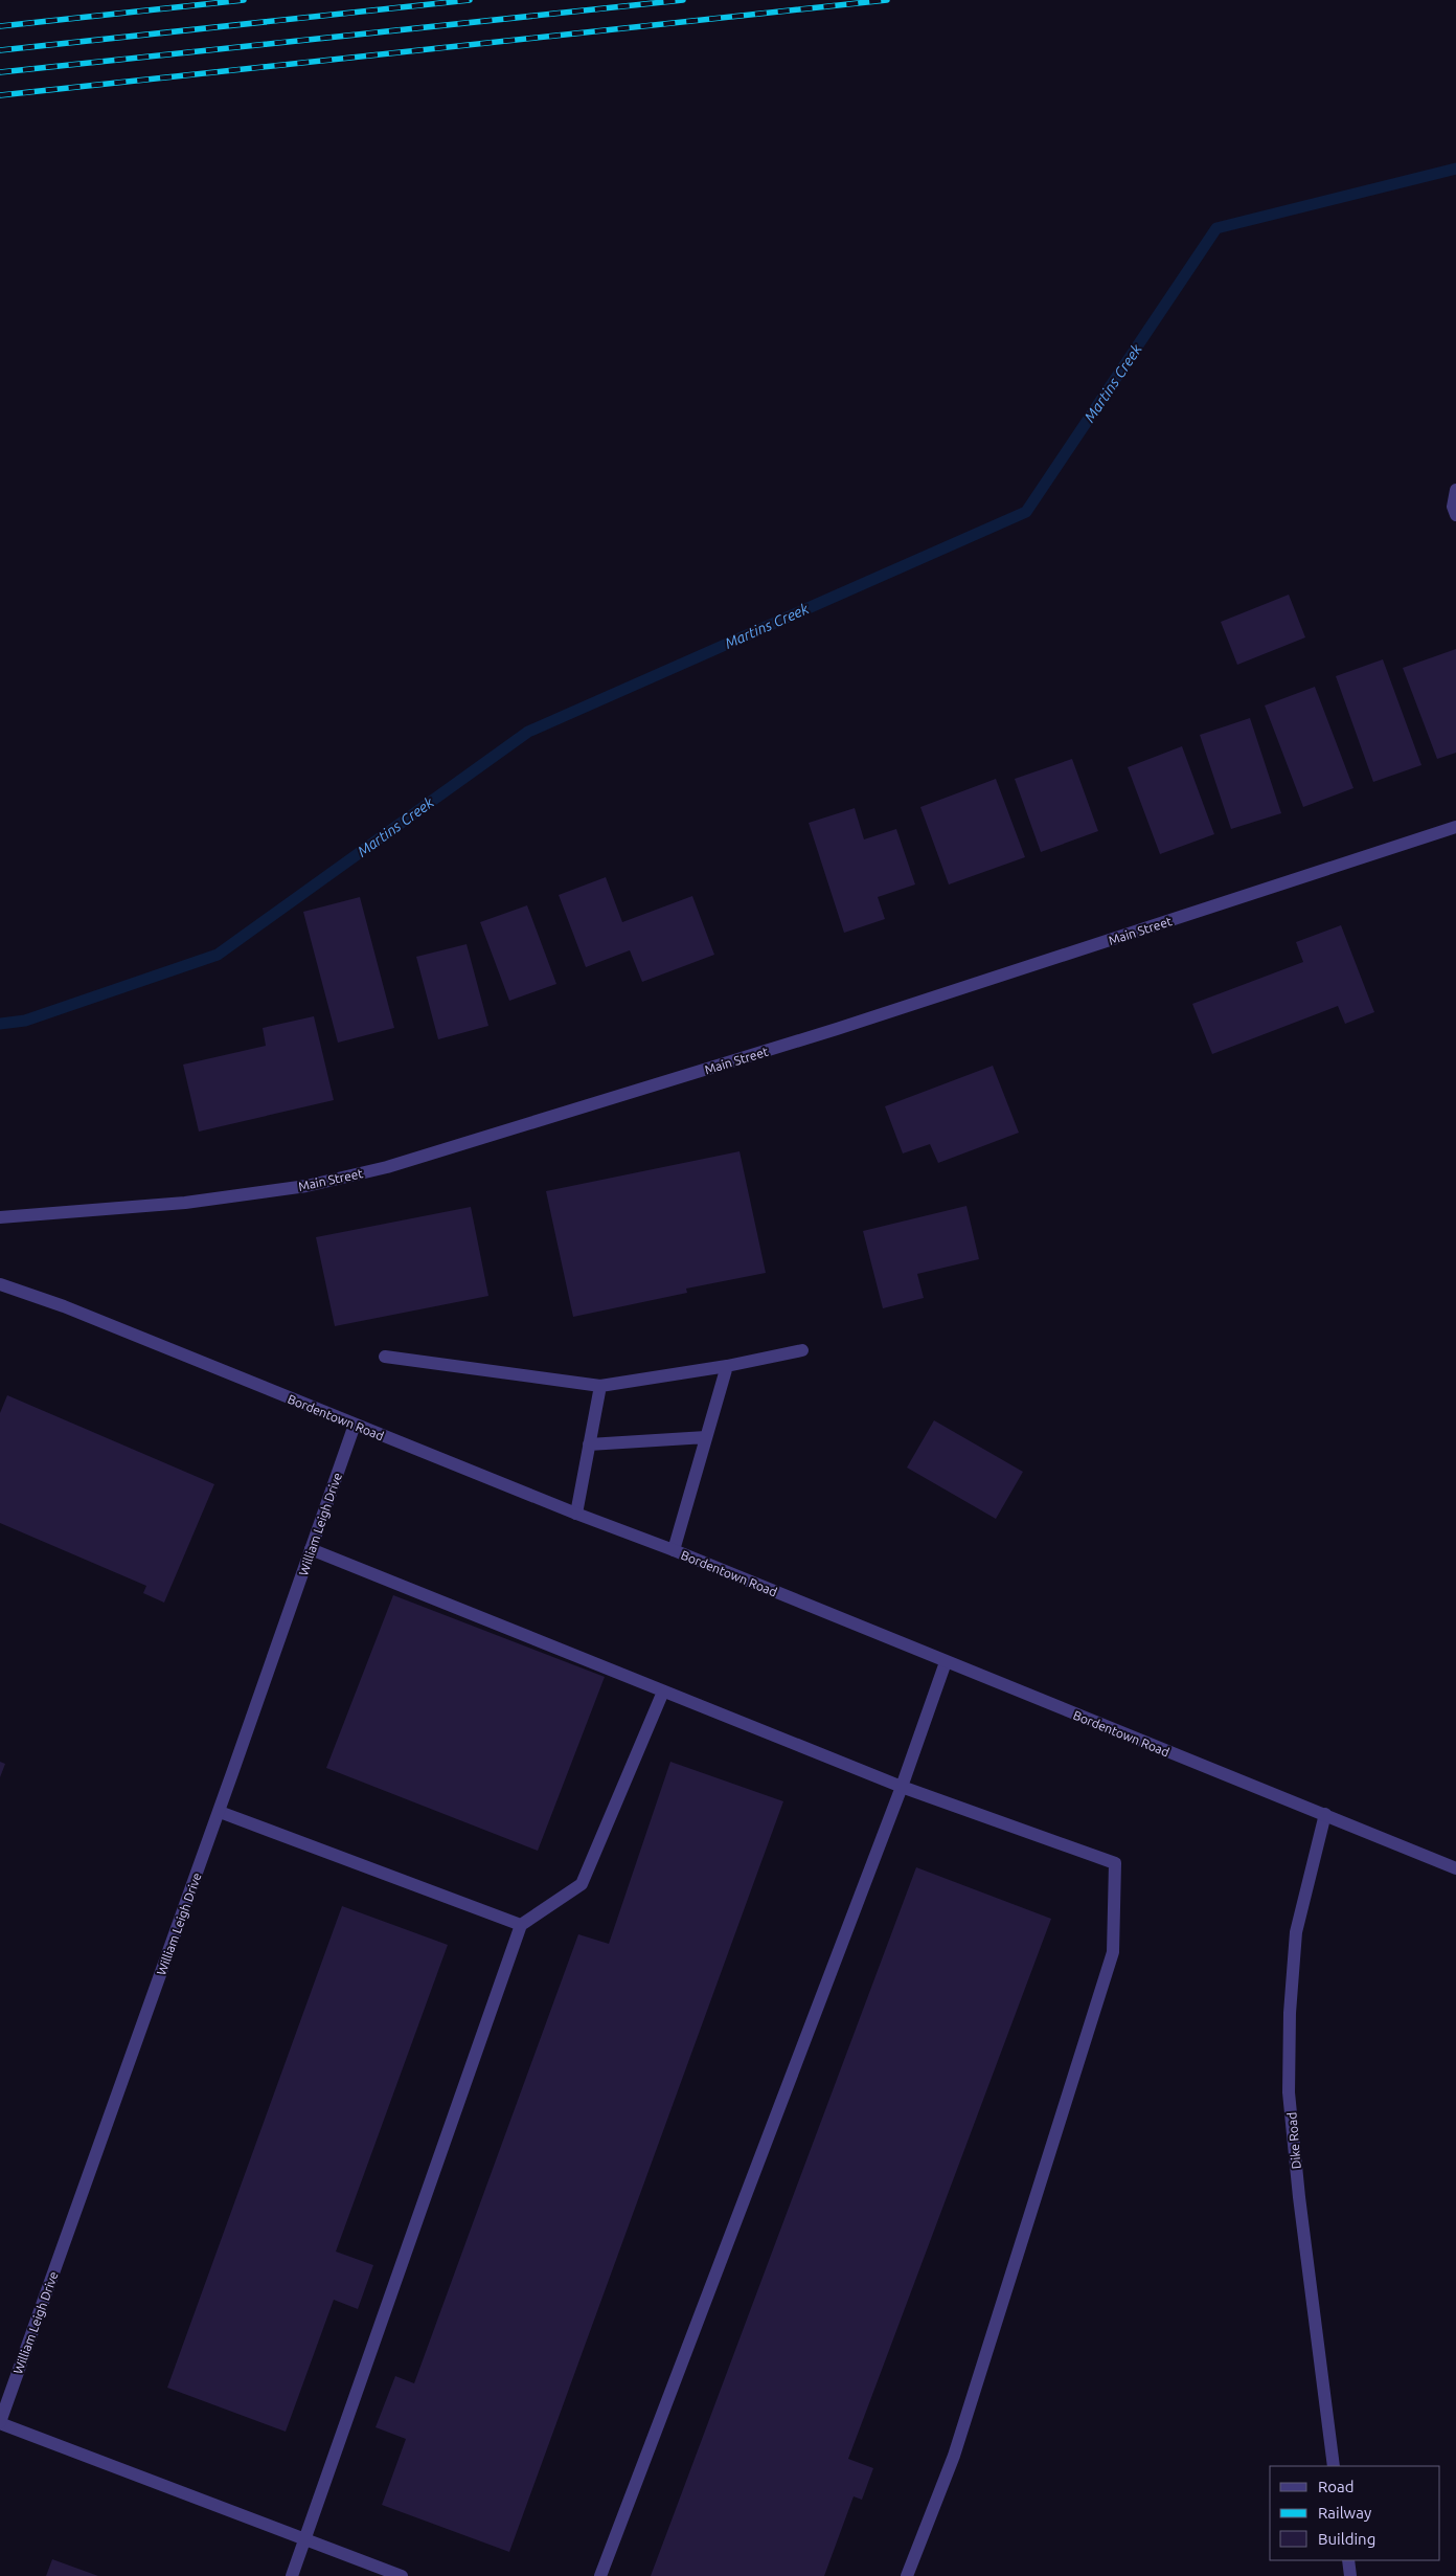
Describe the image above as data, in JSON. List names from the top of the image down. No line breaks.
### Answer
{"streets":{"street":["Main Street","Bordentown Road","William Leigh Drive","Dike Road"]},"crossings":[["Bordentown Road","William Leigh Drive"],["Bordentown Road","Dike Road"]],"water":["Martins Creek"],"legend":["Road","Railway","Building"]}
